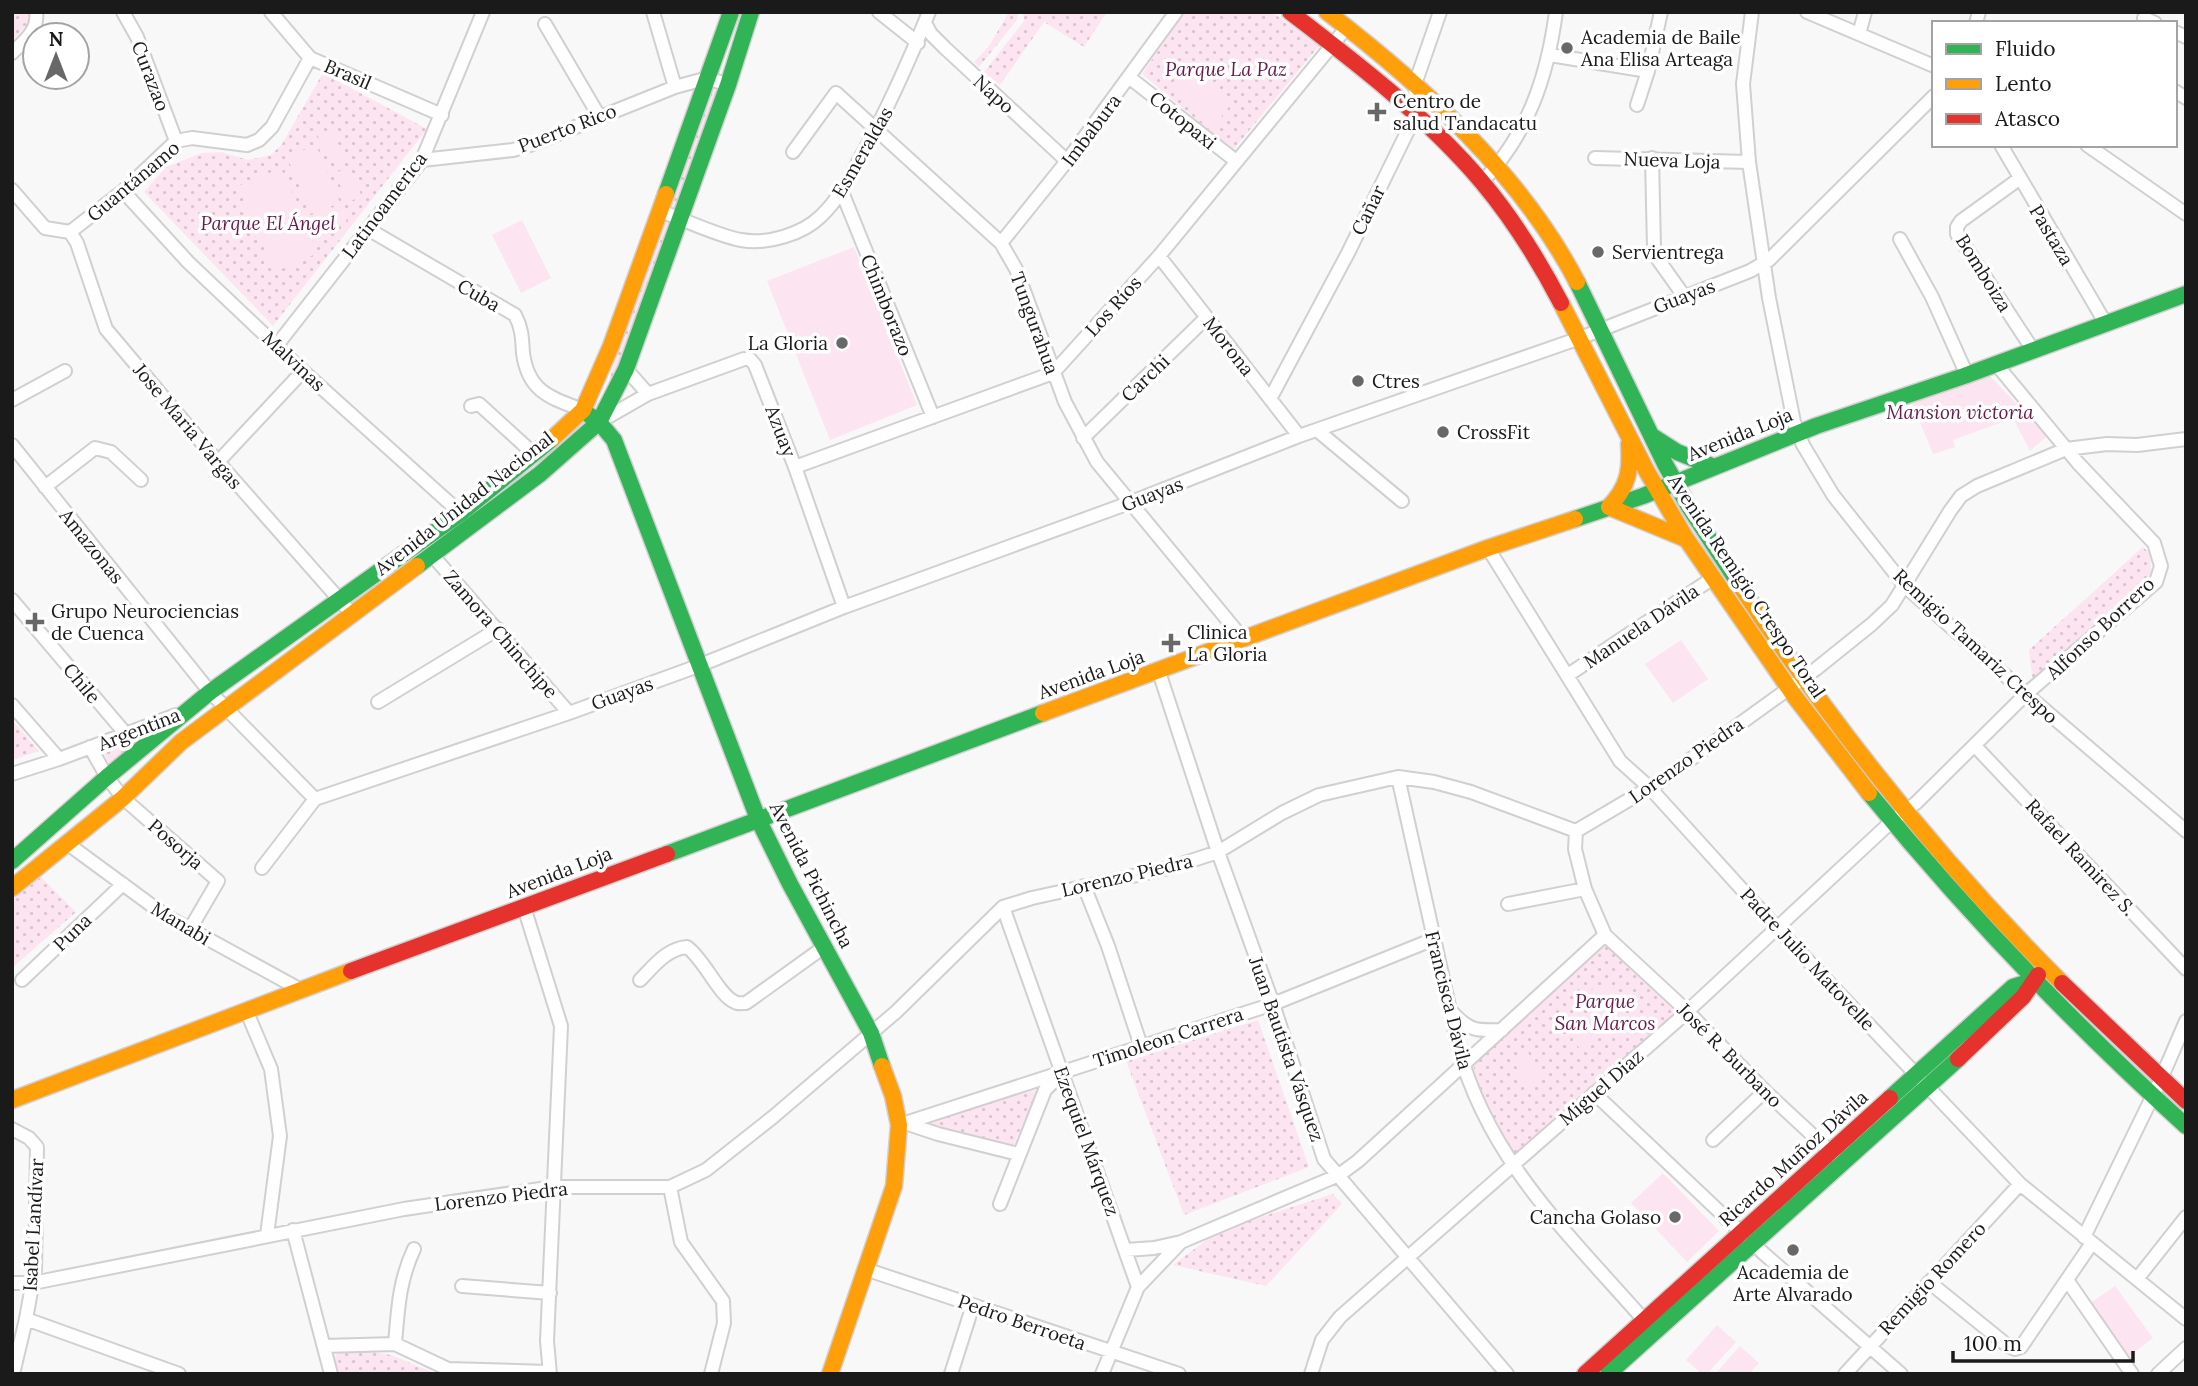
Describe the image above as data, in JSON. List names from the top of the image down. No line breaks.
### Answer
{"streets":{"main road":["Avenida Loja","Avenida Unidad Nacional","Avenida Remigio Crespo Toral","Avenida Pichincha","Ricardo Muñoz Dávila"],"street":["Brasil","Curazao","Napo","Cotopaxi","Puerto Rico","Imbabura","Esmeraldas","Nueva Loja","Guantánamo","Latinoamerica","Cañar","Pastaza","Bomboiza","Cuba","Guayas","Chimborazo","Los Ríos","Tungurahua","Morona","Malvinas","Carchi","Jose Maria Vargas","Azuay","Amazonas","Manuela Dávila","Alfonso Borrero","Zamora Chinchipe","Remigio Tamariz Crespo","Chile","Argentina","Lorenzo Piedra","Posorja","Rafael Ramirez S.","Manabi","Puna","Padre Julio Matovelle","Francisca Dávila","Timoleon Carrera","Juan Bautista Vásquez","José R. Burbano","Miguel Diaz","Ezequiel Márquez","Isabel Landívar","Remigio Romero","Pedro Berroeta"]},"crossings":[["Brasil","Guantánamo"],["Brasil","Latinoamerica"],["Curazao","Guantánamo"],["Napo","Imbabura"],["Napo","Esmeraldas"],["Cotopaxi","Imbabura"],["Cotopaxi","Los Ríos"],["Puerto Rico","Latinoamerica"],["Puerto Rico","Avenida Unidad Nacional"],["Imbabura","Tungurahua"],["Esmeraldas","Chimborazo"],["Esmeraldas","Tungurahua"],["Esmeraldas","Avenida Unidad Nacional"],["Guantánamo","Malvinas"],["Guantánamo","Jose Maria Vargas"],["Latinoamerica","Cuba"],["Latinoamerica","Malvinas"],["Cañar","Morona"],["Cañar","Avenida Remigio Crespo Toral"],["Pastaza","Bomboiza"],["Pastaza","Avenida Loja"],["Bomboiza","Avenida Loja"],["Cuba","Avenida Unidad Nacional"],["Cuba","Avenida Pichincha"],["Guayas","Tungurahua"],["Guayas","Morona"],["Guayas","Azuay"],["Guayas","Amazonas"],["Guayas","Avenida Remigio Crespo Toral"],["Guayas","Zamora Chinchipe"],["Guayas","Remigio Tamariz Crespo"],["Guayas","Avenida Pichincha"],["Chimborazo","Los Ríos"],["Los Ríos","Tungurahua"],["Los Ríos","Morona"],["Los Ríos","Azuay"],["Los Ríos","Avenida Remigio Crespo Toral"],["Tungurahua","Carchi"],["Tungurahua","Avenida Loja"],["Morona","Carchi"],["Malvinas","Avenida Unidad Nacional"],["Jose Maria Vargas","Avenida Unidad Nacional"],["Azuay","Avenida Unidad Nacional"],["Azuay","Avenida Pichincha"],["Avenida Loja","Avenida Remigio Crespo Toral"],["Avenida Loja","Alfonso Borrero"],["Avenida Loja","Remigio Tamariz Crespo"],["Avenida Loja","Avenida Pichincha"],["Avenida Loja","Manabi"],["Avenida Loja","Padre Julio Matovelle"],["Avenida Loja","Juan Bautista Vásquez"],["Avenida Unidad Nacional","Amazonas"],["Avenida Unidad Nacional","Zamora Chinchipe"],["Avenida Unidad Nacional","Argentina"],["Avenida Unidad Nacional","Posorja"],["Avenida Unidad Nacional","Avenida Pichincha"],["Avenida Unidad Nacional","Manabi"],["Avenida Remigio Crespo Toral","Manuela Dávila"],["Avenida Remigio Crespo Toral","Alfonso Borrero"],["Avenida Remigio Crespo Toral","Lorenzo Piedra"],["Avenida Remigio Crespo Toral","Miguel Diaz"],["Avenida Remigio Crespo Toral","Ricardo Muñoz Dávila"],["Manuela Dávila","Padre Julio Matovelle"],["Alfonso Borrero","Remigio Tamariz Crespo"],["Alfonso Borrero","Lorenzo Piedra"],["Alfonso Borrero","Rafael Ramirez S."],["Alfonso Borrero","Miguel Diaz"],["Remigio Tamariz Crespo","Lorenzo Piedra"],["Chile","Argentina"],["Argentina","Posorja"],["Lorenzo Piedra","Avenida Pichincha"],["Lorenzo Piedra","Padre Julio Matovelle"],["Lorenzo Piedra","Francisca Dávila"],["Lorenzo Piedra","Juan Bautista Vásquez"],["Lorenzo Piedra","José R. Burbano"],["Lorenzo Piedra","Ezequiel Márquez"],["Lorenzo Piedra","Isabel Landívar"],["Posorja","Manabi"],["Avenida Pichincha","Timoleon Carrera"],["Avenida Pichincha","Pedro Berroeta"],["Manabi","Puna"],["Padre Julio Matovelle","Miguel Diaz"],["Padre Julio Matovelle","Ricardo Muñoz Dávila"],["Padre Julio Matovelle","Remigio Romero"],["Francisca Dávila","Timoleon Carrera"],["Francisca Dávila","Miguel Diaz"],["Francisca Dávila","Ricardo Muñoz Dávila"],["Timoleon Carrera","Juan Bautista Vásquez"],["Timoleon Carrera","Ezequiel Márquez"],["Juan Bautista Vásquez","Miguel Diaz"],["José R. Burbano","Miguel Diaz"],["José R. Burbano","Ricardo Muñoz Dávila"]],"parks":["Parque La Paz","Parque El Ángel","Mansion victoria","Parque San Marcos"],"places":{"other":["Academia de Baile Ana Elisa Arteaga","Servientrega","La Gloria","Ctres","CrossFit","Cancha Golaso","Academia de Arte Alvarado"],"health":["Centro de salud Tandacatu","Grupo Neurociencias de Cuenca","Clinica La Gloria"]},"legend":["Fluido","Lento","Atasco"],"scale_bar":"100 m","north":"top"}
